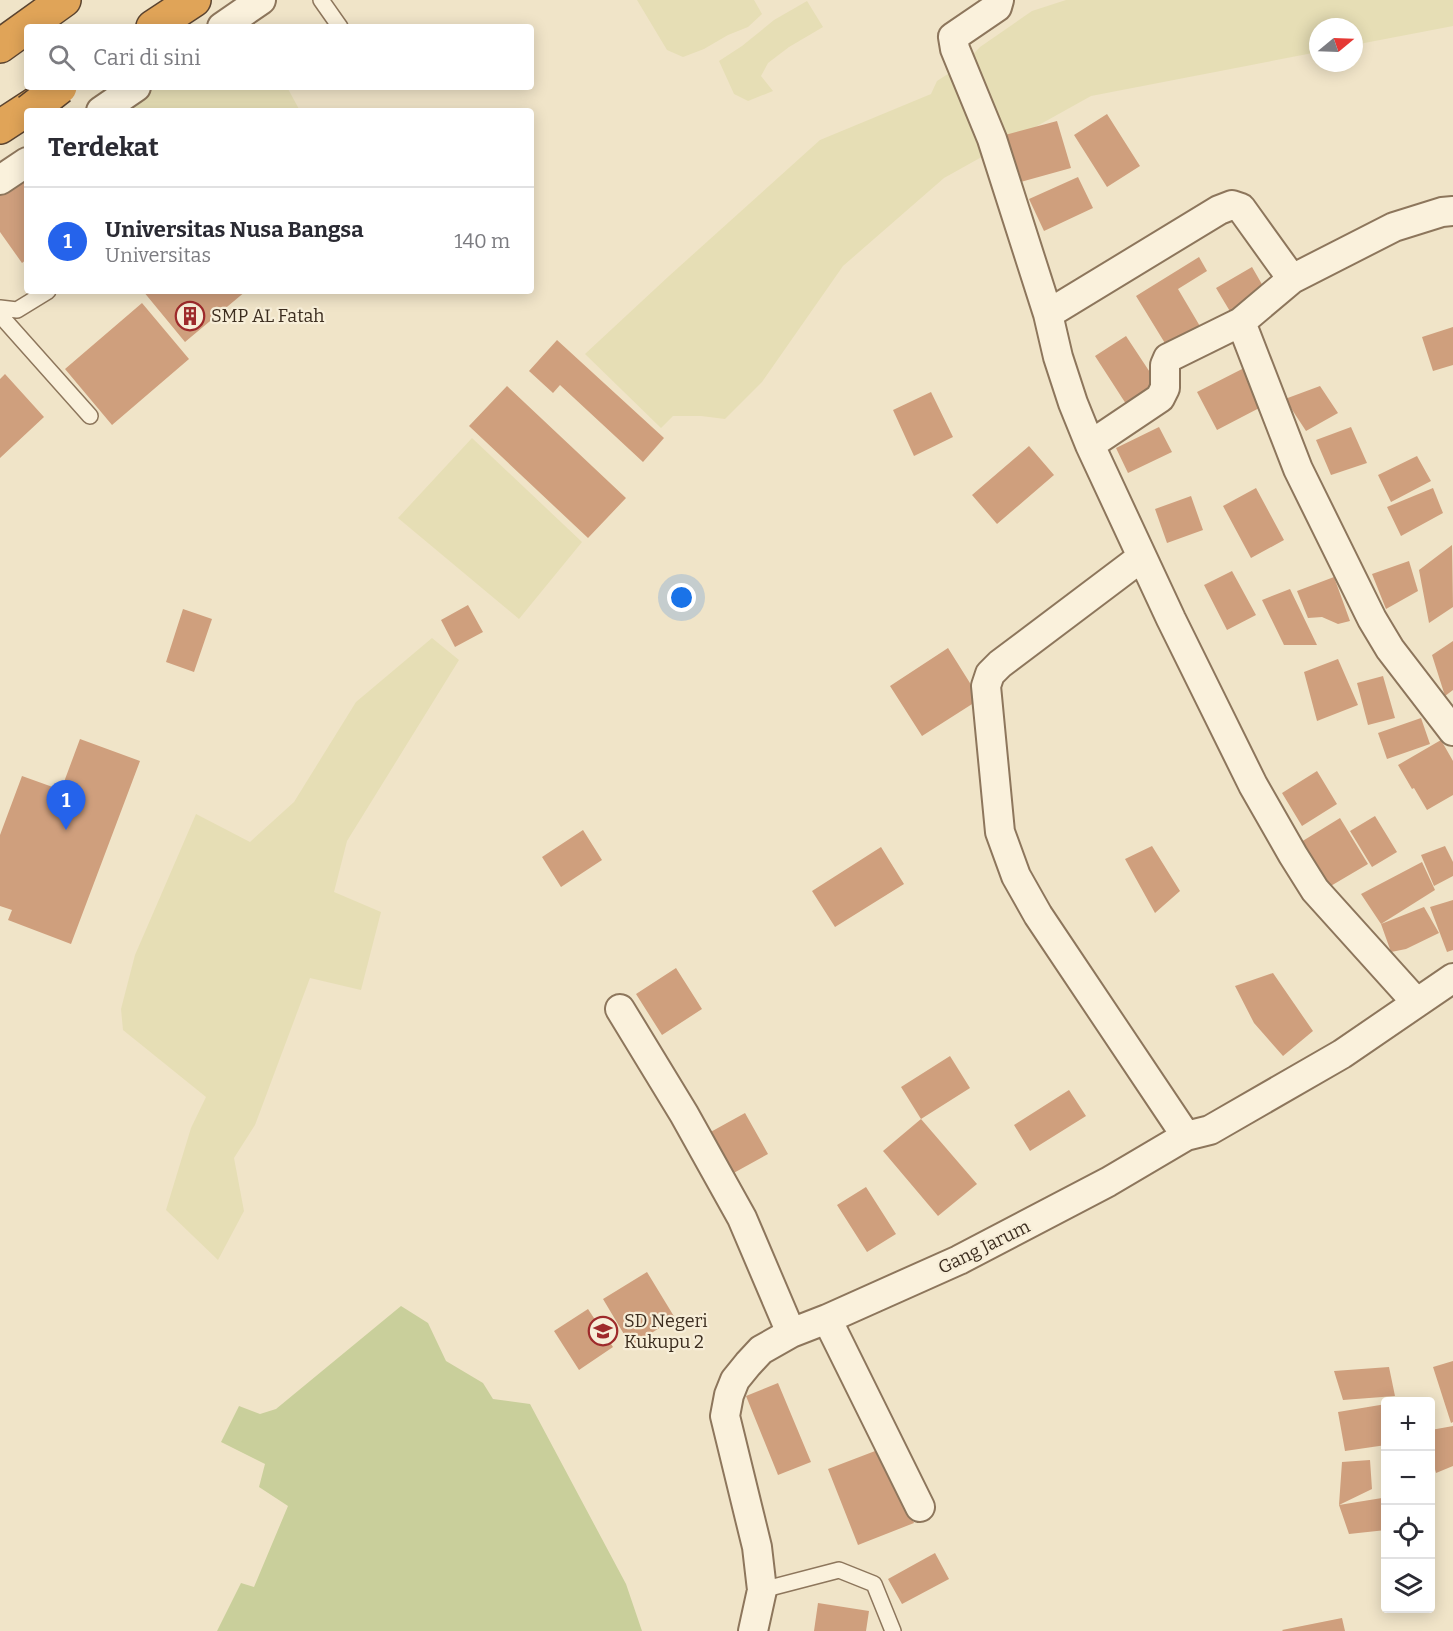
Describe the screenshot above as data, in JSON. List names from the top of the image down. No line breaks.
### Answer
{"streets":{"street":["Gang Jarum"]},"places":{"building":["SMP AL Fatah"],"school or university":["SD Negeri Kukupu 2"]},"north":"right","page":{"search":"Cari di sini","heading":"Terdekat","list":[{"mark":"1","name":"Universitas Nusa Bangsa","note":"Universitas","value":"140 m"}],"pins":"1","map_buttons":["+","−"]}}
